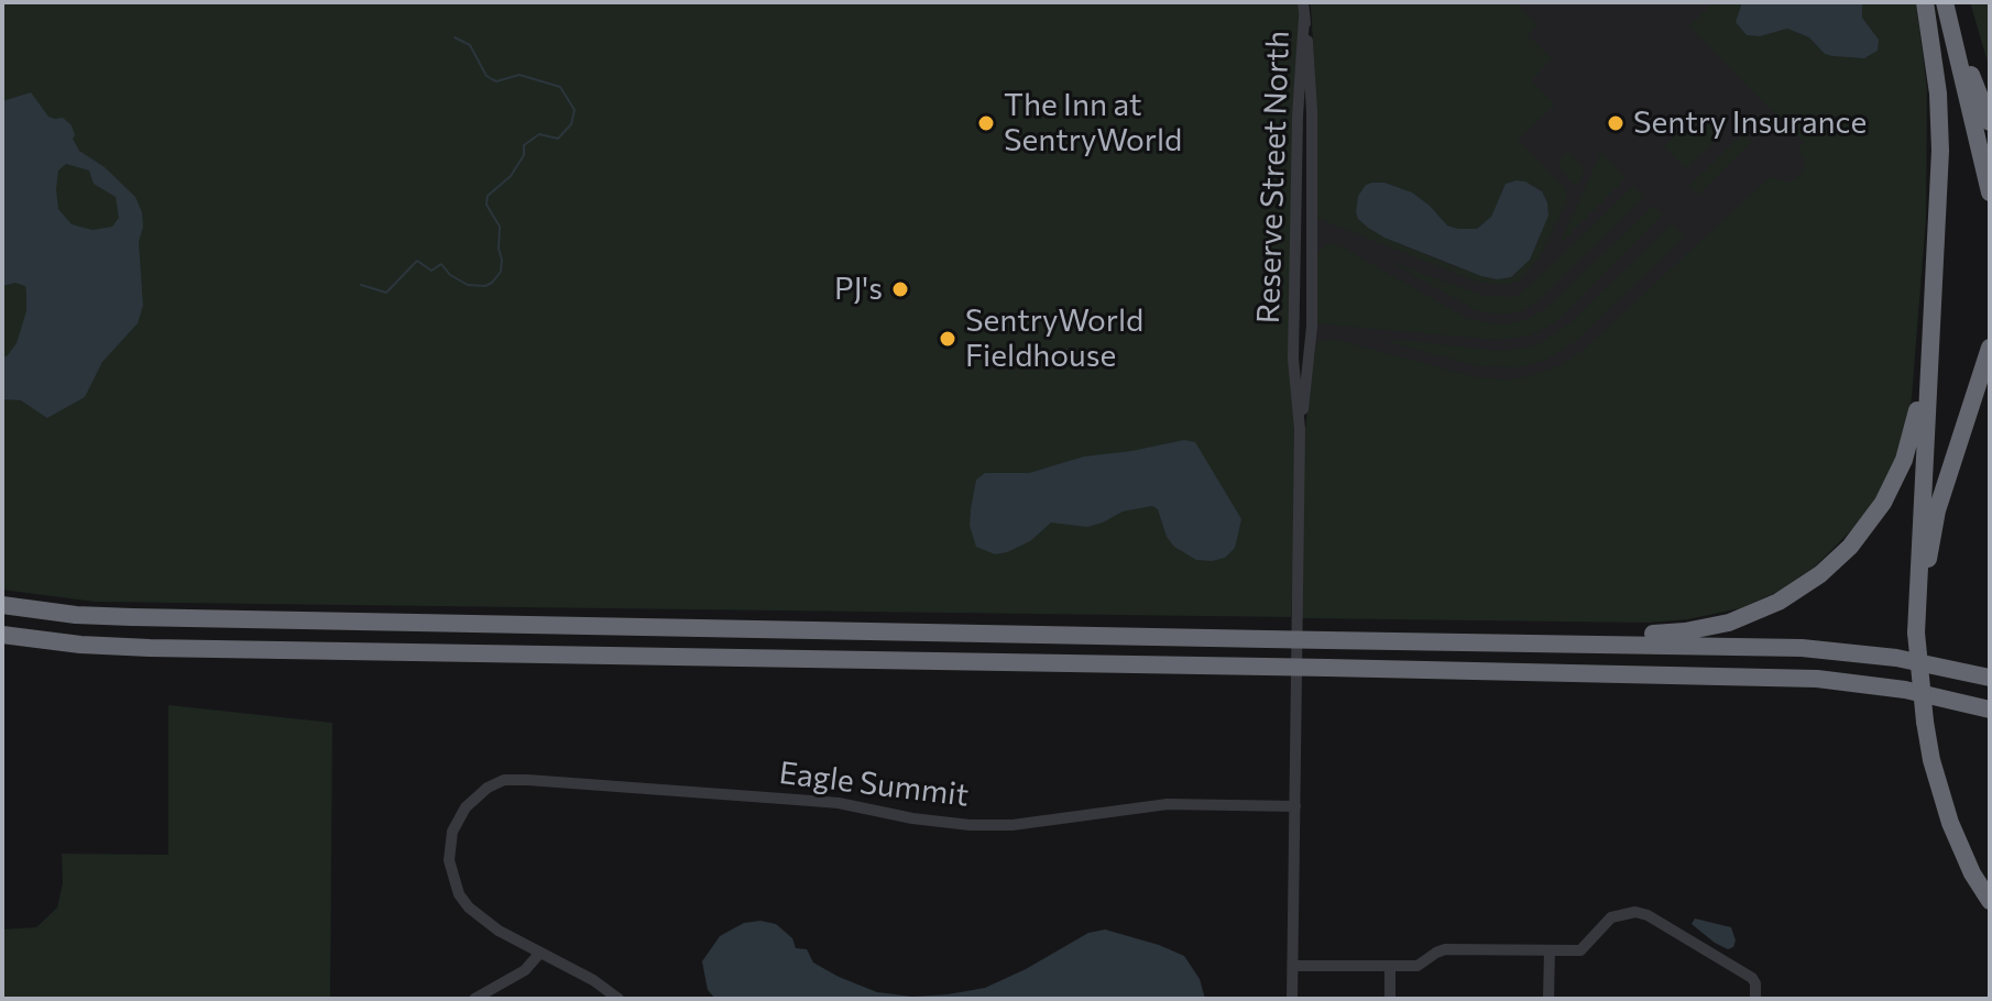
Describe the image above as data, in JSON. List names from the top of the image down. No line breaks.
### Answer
{"streets":{"street":["Reserve Street North","Eagle Summit"]},"crossings":[["Reserve Street North","Eagle Summit"]],"places":["The Inn at SentryWorld","Sentry Insurance","PJ's","SentryWorld Fieldhouse"]}
